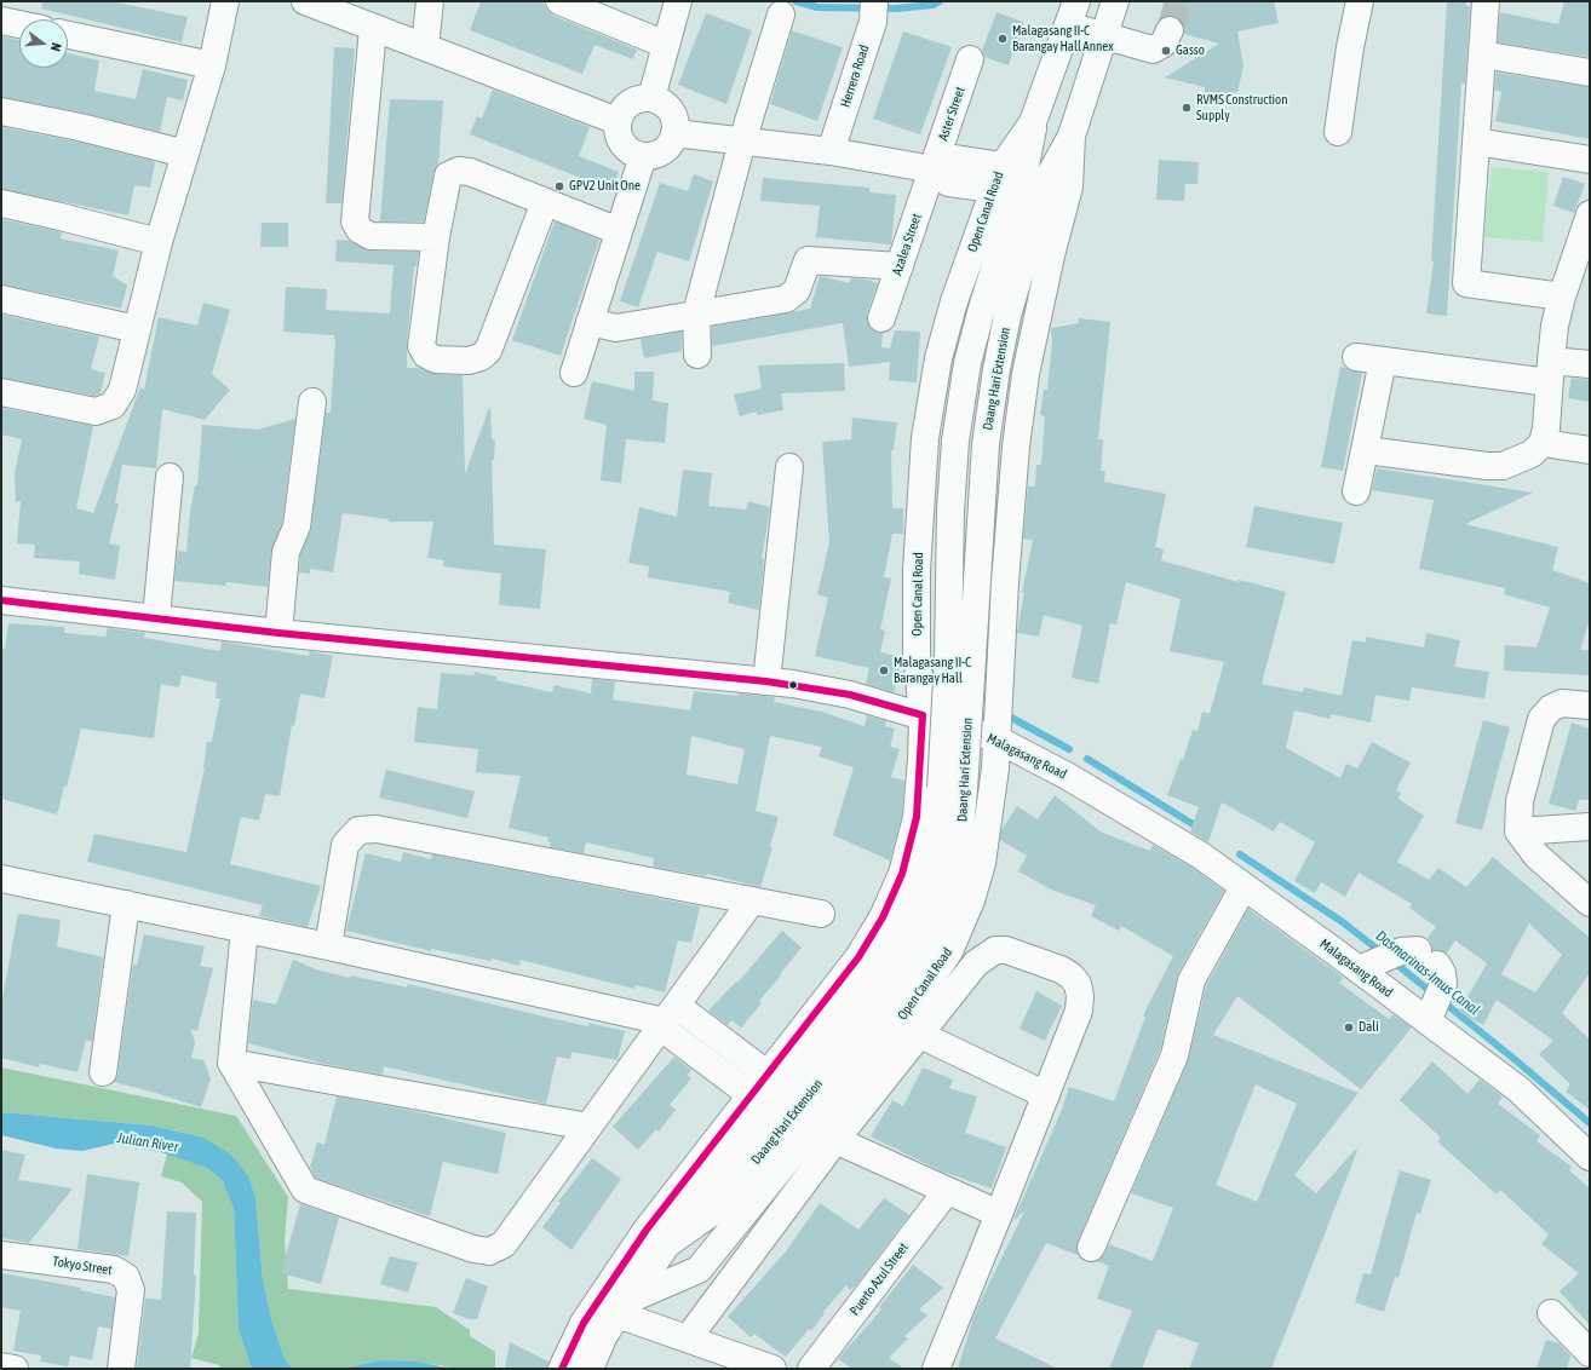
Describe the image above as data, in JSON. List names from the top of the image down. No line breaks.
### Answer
{"streets":{"street":["Herrera Road","Aster Street","Open Canal Road","Azalea Street","Daang Hari Extension","Malagasang Road","Tokyo Street","Puerto Azul Street"]},"crossings":[["Aster Street","Azalea Street"],["Open Canal Road","Daang Hari Extension"],["Open Canal Road","Malagasang Road"]],"water":["Dasmarinas-Imus Canal","Julian River"],"places":["Malagasang II-C Barangay Hall Annex","Gasso","RVMS Construction Supply","GPV2 Unit One","Malagasang II-C Barangay Hall","Dali"],"north":"right"}
